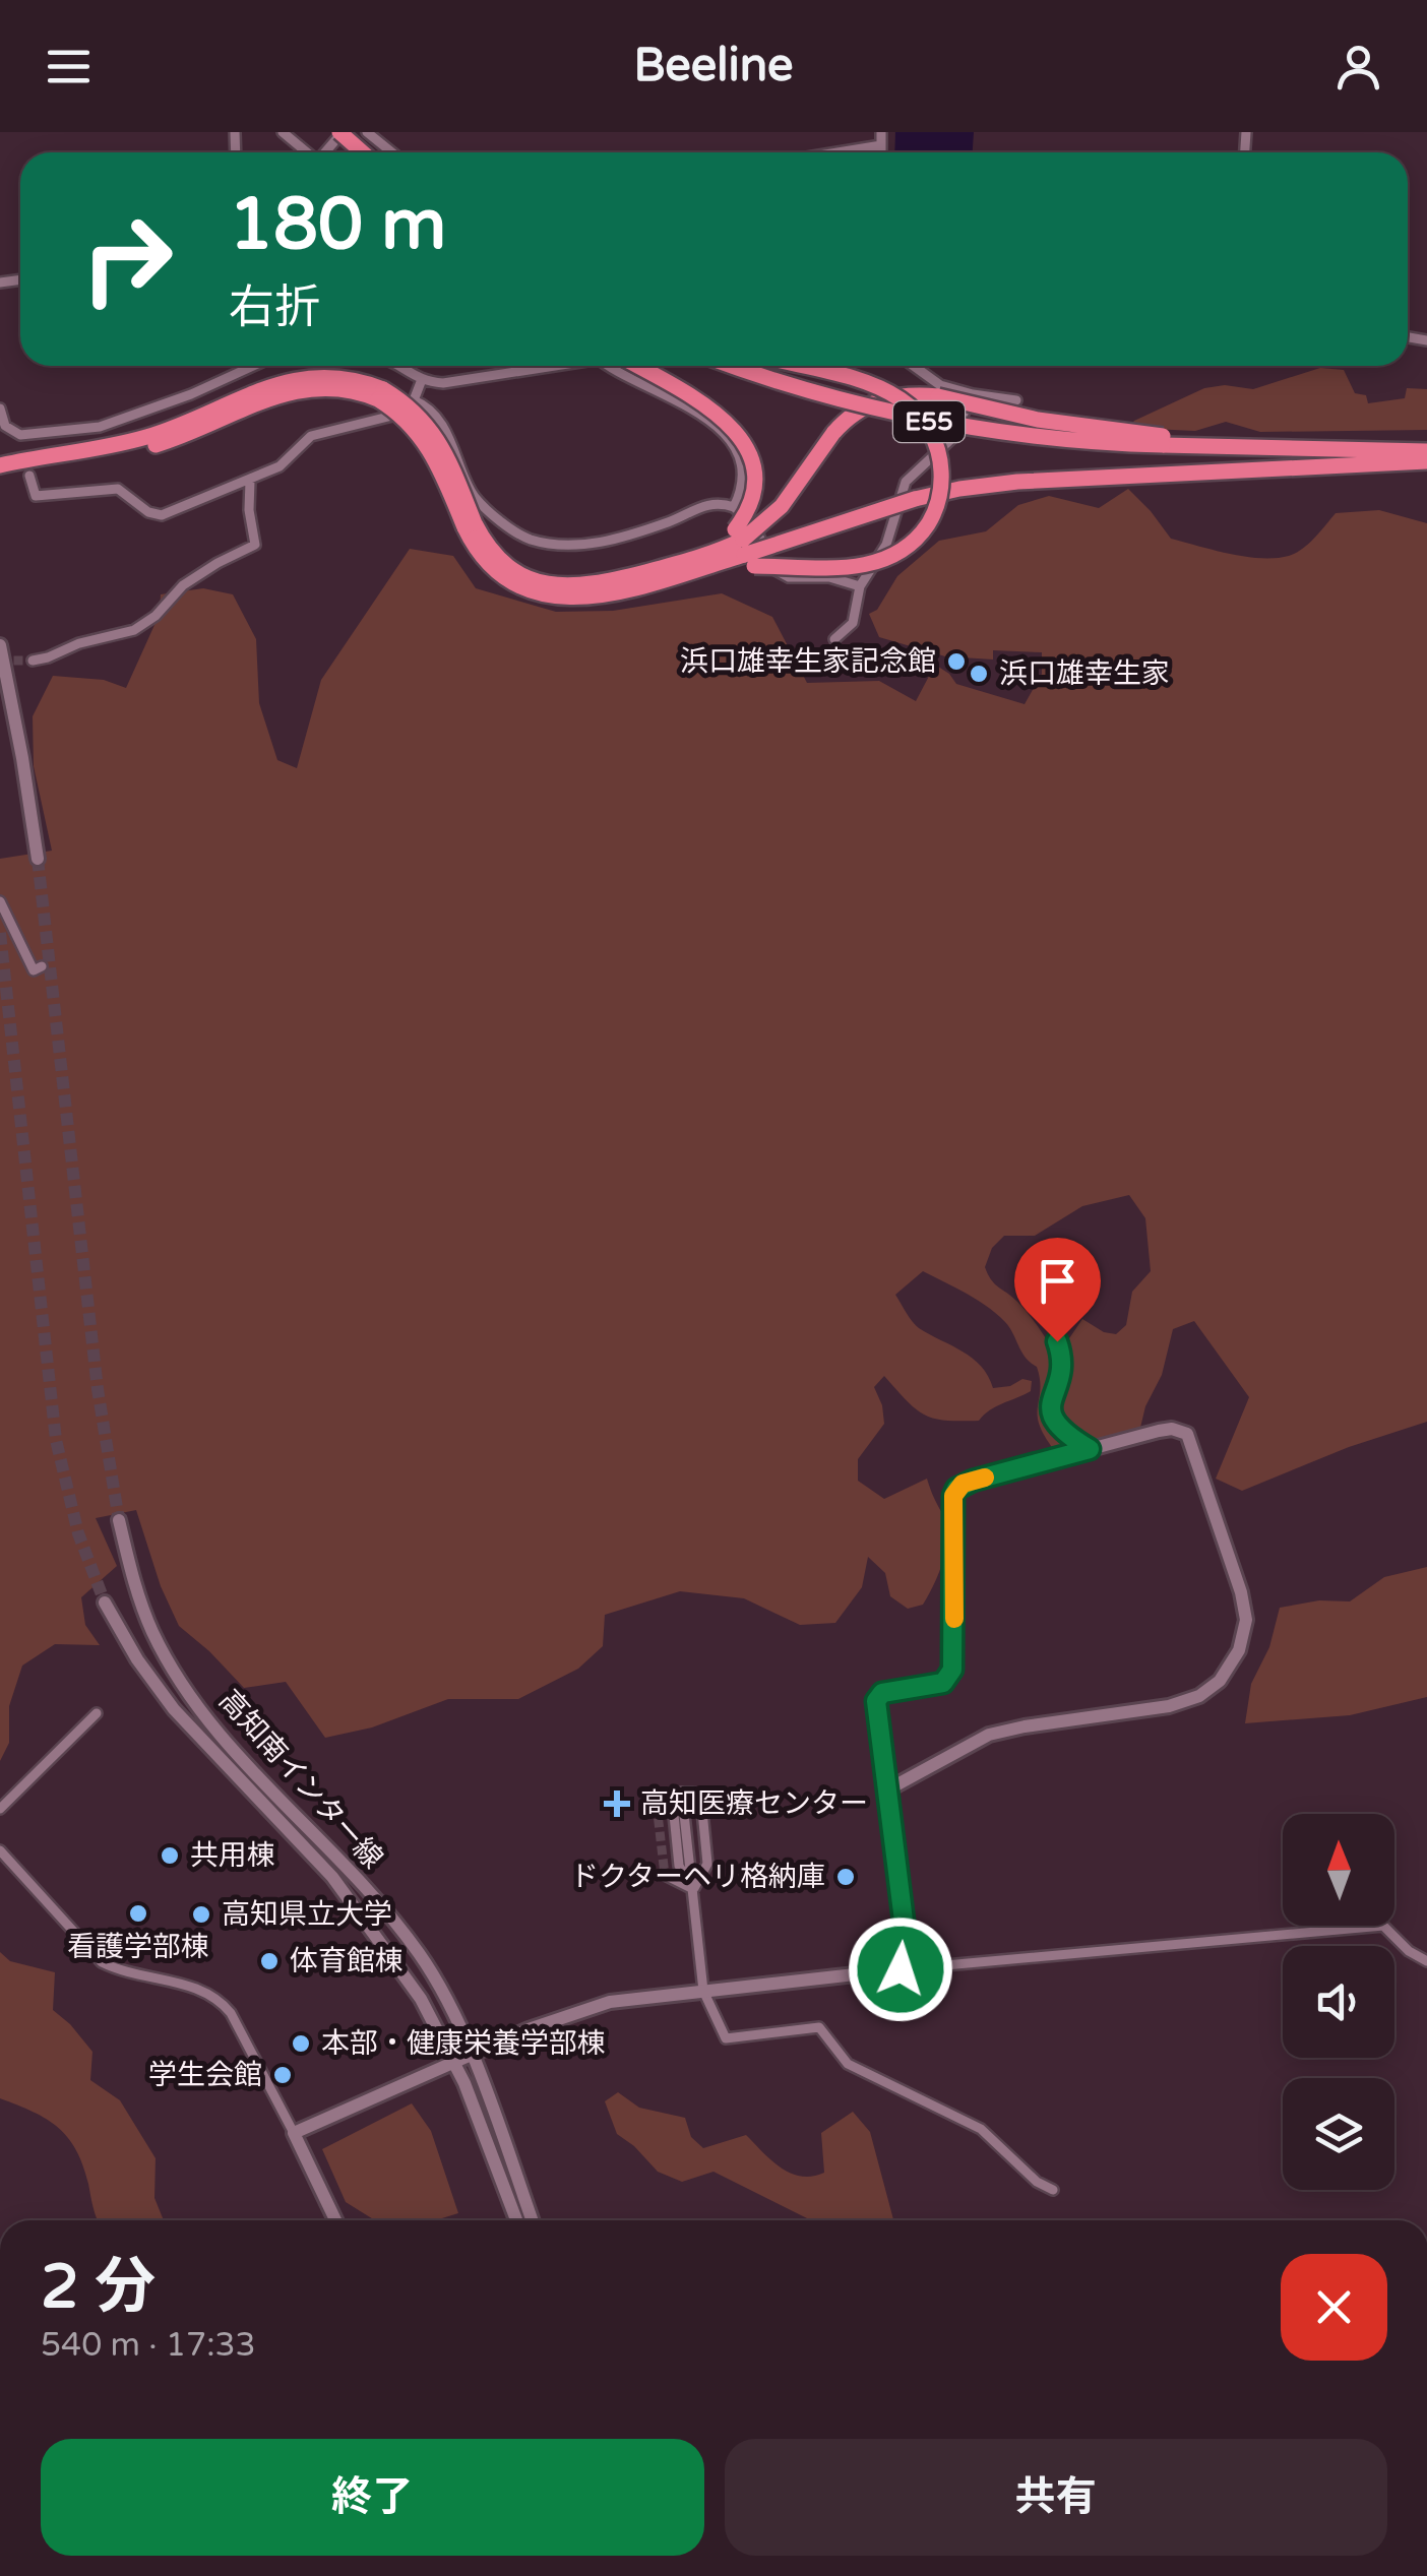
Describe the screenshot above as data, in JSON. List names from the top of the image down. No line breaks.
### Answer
{"streets":{"highway":["E55"],"street":["高知南インター線"]},"places":{"other":["浜口雄幸生家記念館","浜口雄幸生家","共用棟","ドクターヘリ格納庫","看護学部棟","高知県立大学","体育館棟","本部・健康栄養学部棟","学生会館"],"health":["高知医療センター"]},"north":"top","page":{"header":"Beeline","turn":["180 m","右折"],"heading":["2 分","540 m · 17:33"],"buttons":["終了","共有"]}}
